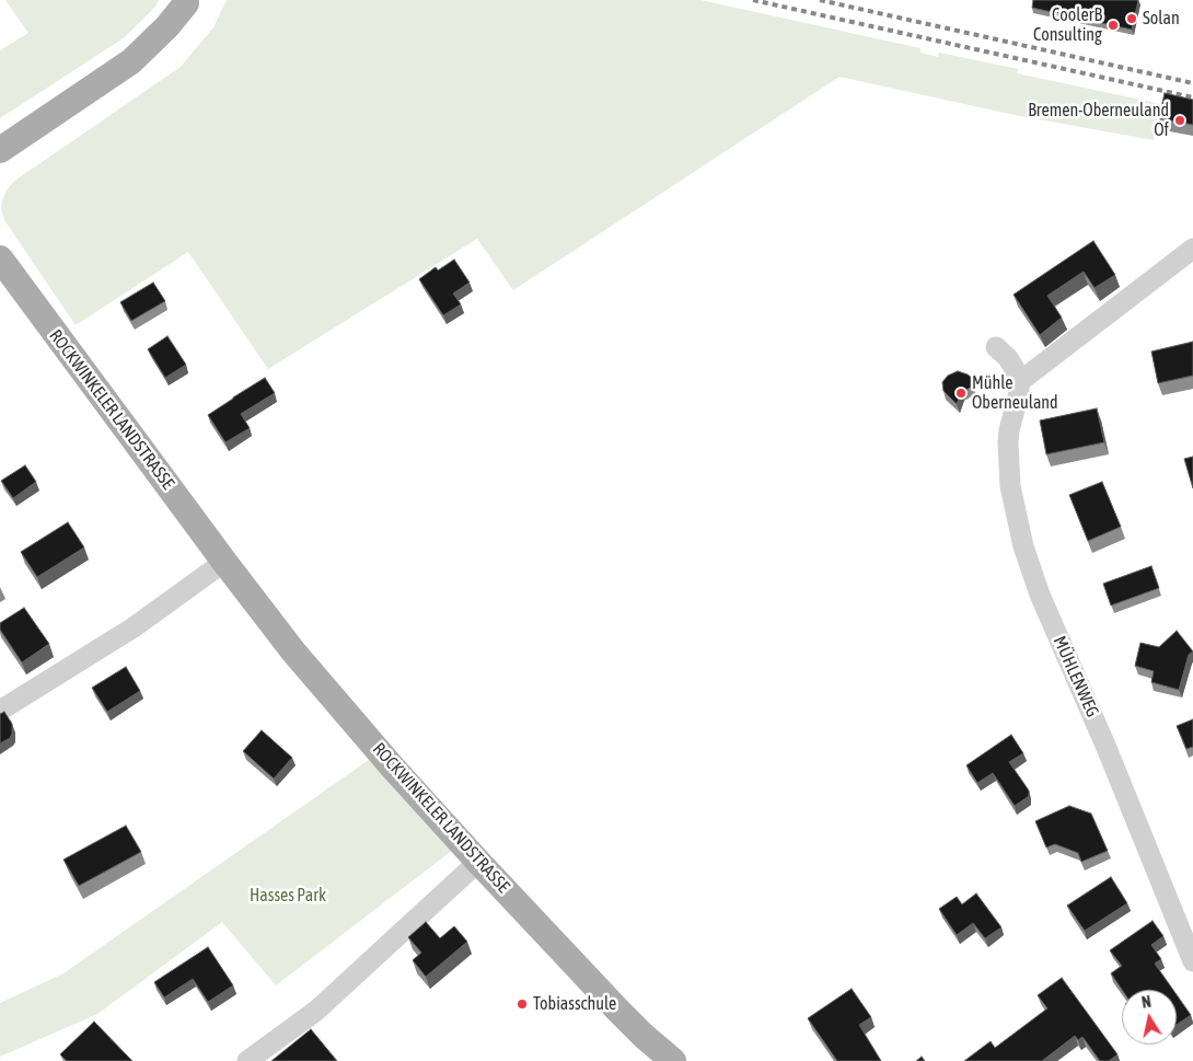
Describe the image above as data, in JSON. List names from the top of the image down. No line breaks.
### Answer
{"streets":{"main road":["ROCKWINKELER LANDSTRASSE"],"street":["MÜHLENWEG"]},"parks":["Hasses Park"],"places":["Solan","CoolerB Consulting","Bremen-Oberneuland Of","Mühle Oberneuland","Tobiasschule"],"north":"top"}
